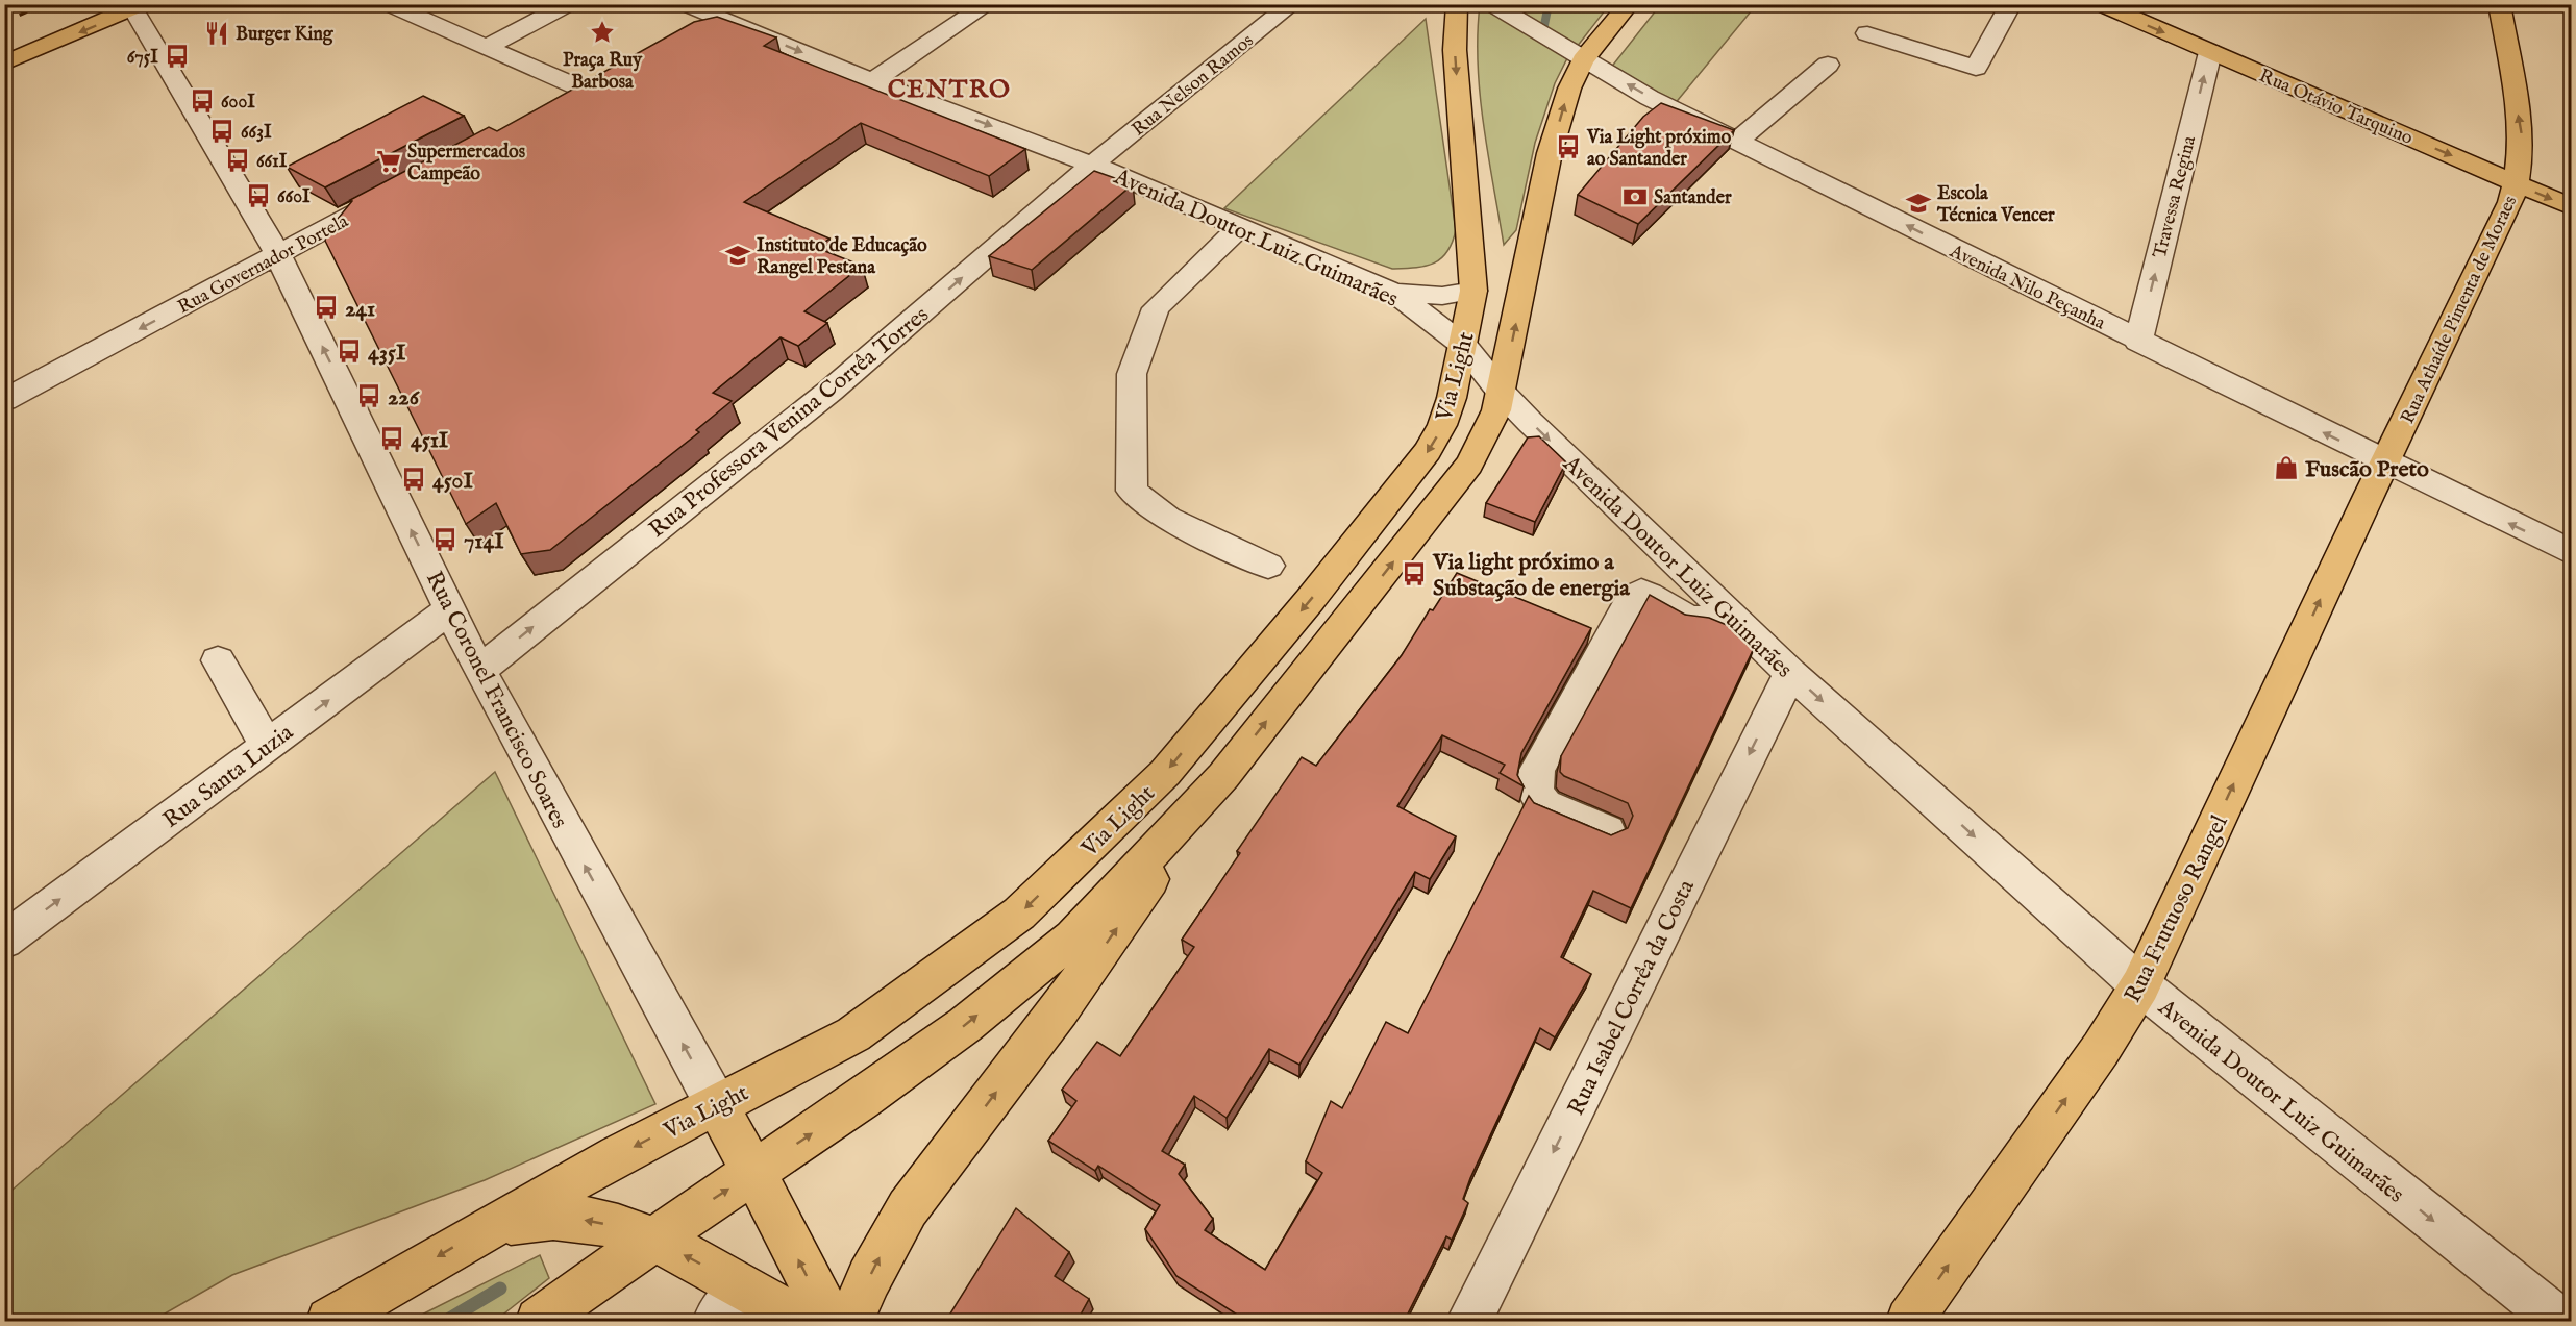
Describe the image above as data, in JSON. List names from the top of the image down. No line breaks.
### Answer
{"streets":{"main road":["Rua Otávio Tarquino","Rua Athaíde Pimenta de Moraes","Via Light","Rua Coronel Francisco Soares","Rua Frutuoso Rangel"],"street":["Rua Nelson Ramos","Travessa Regina","Avenida Doutor Luiz Guimarães","Rua Governador Portela","Avenida Nilo Peçanha","Rua Professora Venina Corrêa Torres","Rua Santa Luzia","Rua Isabel Corrêa da Costa"]},"crossings":[["Rua Nelson Ramos","Avenida Doutor Luiz Guimarães"],["Rua Nelson Ramos","Rua Professora Venina Corrêa Torres"],["Rua Otávio Tarquino","Travessa Regina"],["Rua Otávio Tarquino","Rua Athaíde Pimenta de Moraes"],["Travessa Regina","Avenida Nilo Peçanha"],["Avenida Doutor Luiz Guimarães","Via Light"],["Avenida Doutor Luiz Guimarães","Rua Professora Venina Corrêa Torres"],["Avenida Doutor Luiz Guimarães","Rua Frutuoso Rangel"],["Avenida Doutor Luiz Guimarães","Rua Isabel Corrêa da Costa"],["Rua Governador Portela","Rua Coronel Francisco Soares"],["Avenida Nilo Peçanha","Rua Athaíde Pimenta de Moraes"],["Avenida Nilo Peçanha","Via Light"],["Avenida Nilo Peçanha","Rua Frutuoso Rangel"],["Rua Athaíde Pimenta de Moraes","Rua Frutuoso Rangel"],["Via Light","Rua Coronel Francisco Soares"],["Rua Professora Venina Corrêa Torres","Rua Coronel Francisco Soares"],["Rua Coronel Francisco Soares","Rua Santa Luzia"]],"one_way":["Rua Otávio Tarquino","Travessa Regina","Avenida Doutor Luiz Guimarães","Rua Governador Portela","Avenida Nilo Peçanha","Rua Athaíde Pimenta de Moraes","Rua Professora Venina Corrêa Torres","Rua Coronel Francisco Soares","Rua Santa Luzia","Rua Frutuoso Rangel","Rua Isabel Corrêa da Costa"],"districts":["CENTRO"],"places":{"place":["Praça Ruy Barbosa"],"restaurant":["Burger King"],"bus stop":["675I","600I","663I","Via Light próximo ao Santander","661I","660I","241","435I","226","451I","450I","714I","Via light próximo a Substação de energia"],"supermarket":["Supermercados Campeão"],"bank":["Santander"],"school or university":["Escola Técnica Vencer","Instituto de Educação Rangel Pestana"],"shop":["Fuscão Preto"]}}
